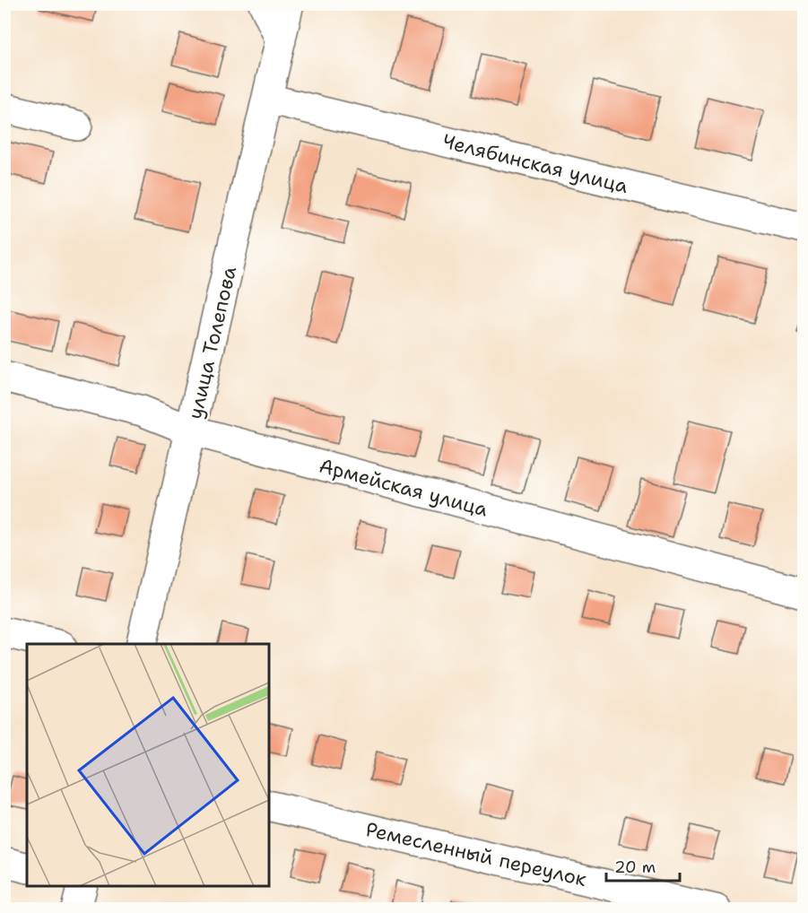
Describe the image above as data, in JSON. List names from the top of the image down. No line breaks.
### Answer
{"streets":{"street":["Челябинская улица","улица Толепова","Армейская улица","Ремесленный переулок"]},"crossings":[["Челябинская улица","улица Толепова"],["улица Толепова","Армейская улица"]],"scale_bar":"20 m"}
